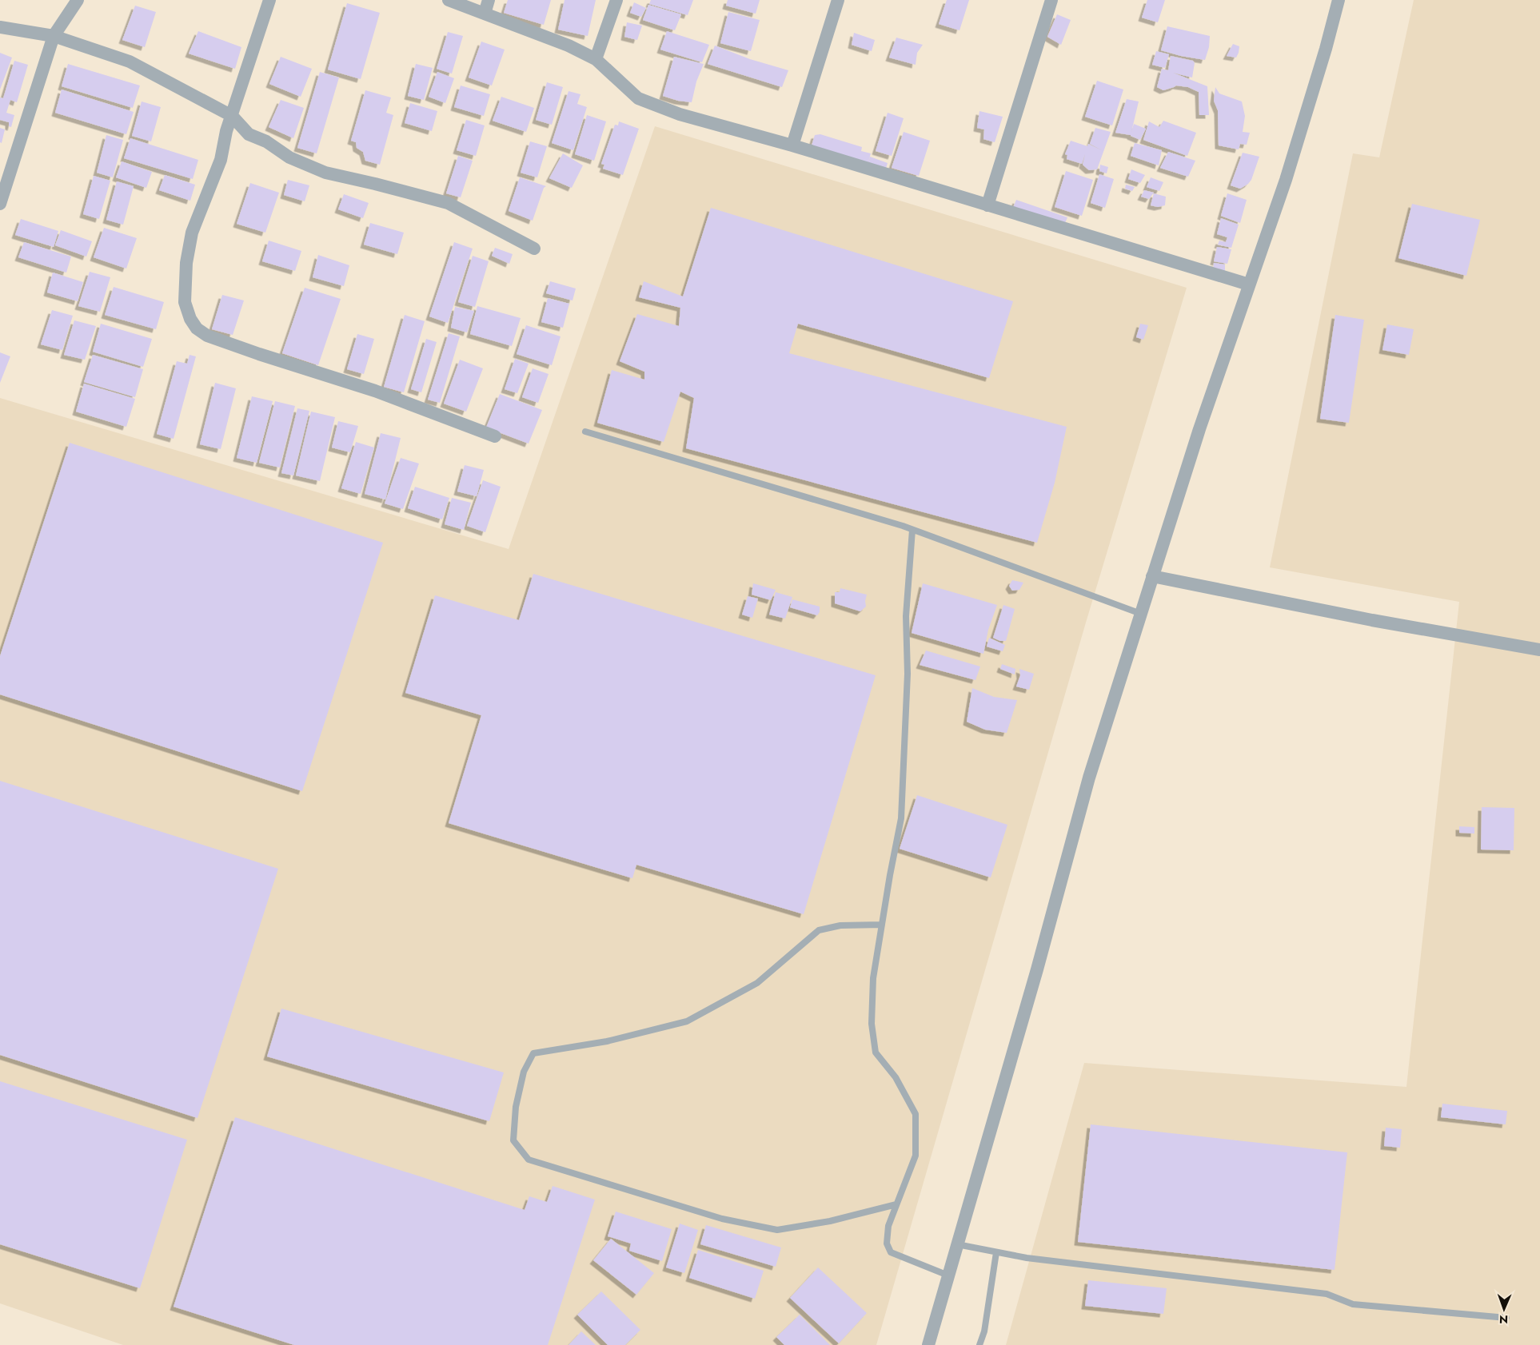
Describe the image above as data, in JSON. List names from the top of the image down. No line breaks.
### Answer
{"north":"bottom"}
